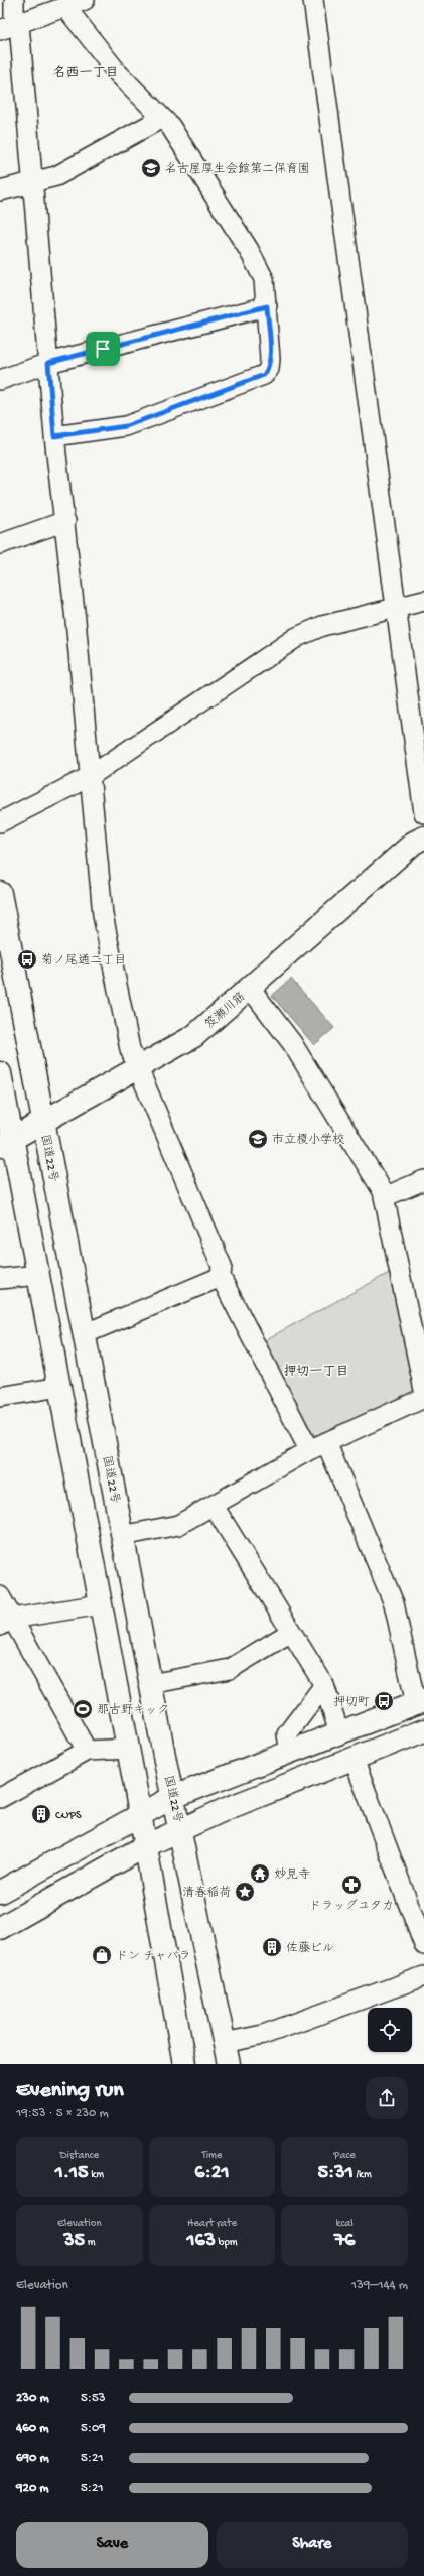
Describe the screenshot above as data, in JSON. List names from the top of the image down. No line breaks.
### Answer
{"streets":{"main road":["笈瀬川筋","国道22号"]},"crossings":[["笈瀬川筋","国道22号"]],"districts":["名西一丁目","押切一丁目"],"places":{"school or university":["名古屋厚生会館第二保育園","市立榎小学校"],"bus stop":["菊ノ尾通二丁目","押切町"],"sports":["那古野キック"],"building":["CUPS","佐藤ビル"],"temple":["妙見寺"],"pharmacy":["ドラッグユタカ"],"place":["清春稲荷"],"shop":["ドン チャバラ"]},"page":{"heading":["Evening run","19:53 · 5 × 230 m"],"stats":[["Distance","1.15 km"],["Time","6:21"],["Pace","5:31 /km"],["Elevation","35 m"],["Heart rate","163 bpm"],["kcal","76"]],"chart":["Elevation","139–144 m"],"list":[{"name":"230 m","note":"5:53"},{"name":"460 m","note":"5:09"},{"name":"690 m","note":"5:21"},{"name":"920 m","note":"5:21"}],"buttons":["Save","Share"]}}
